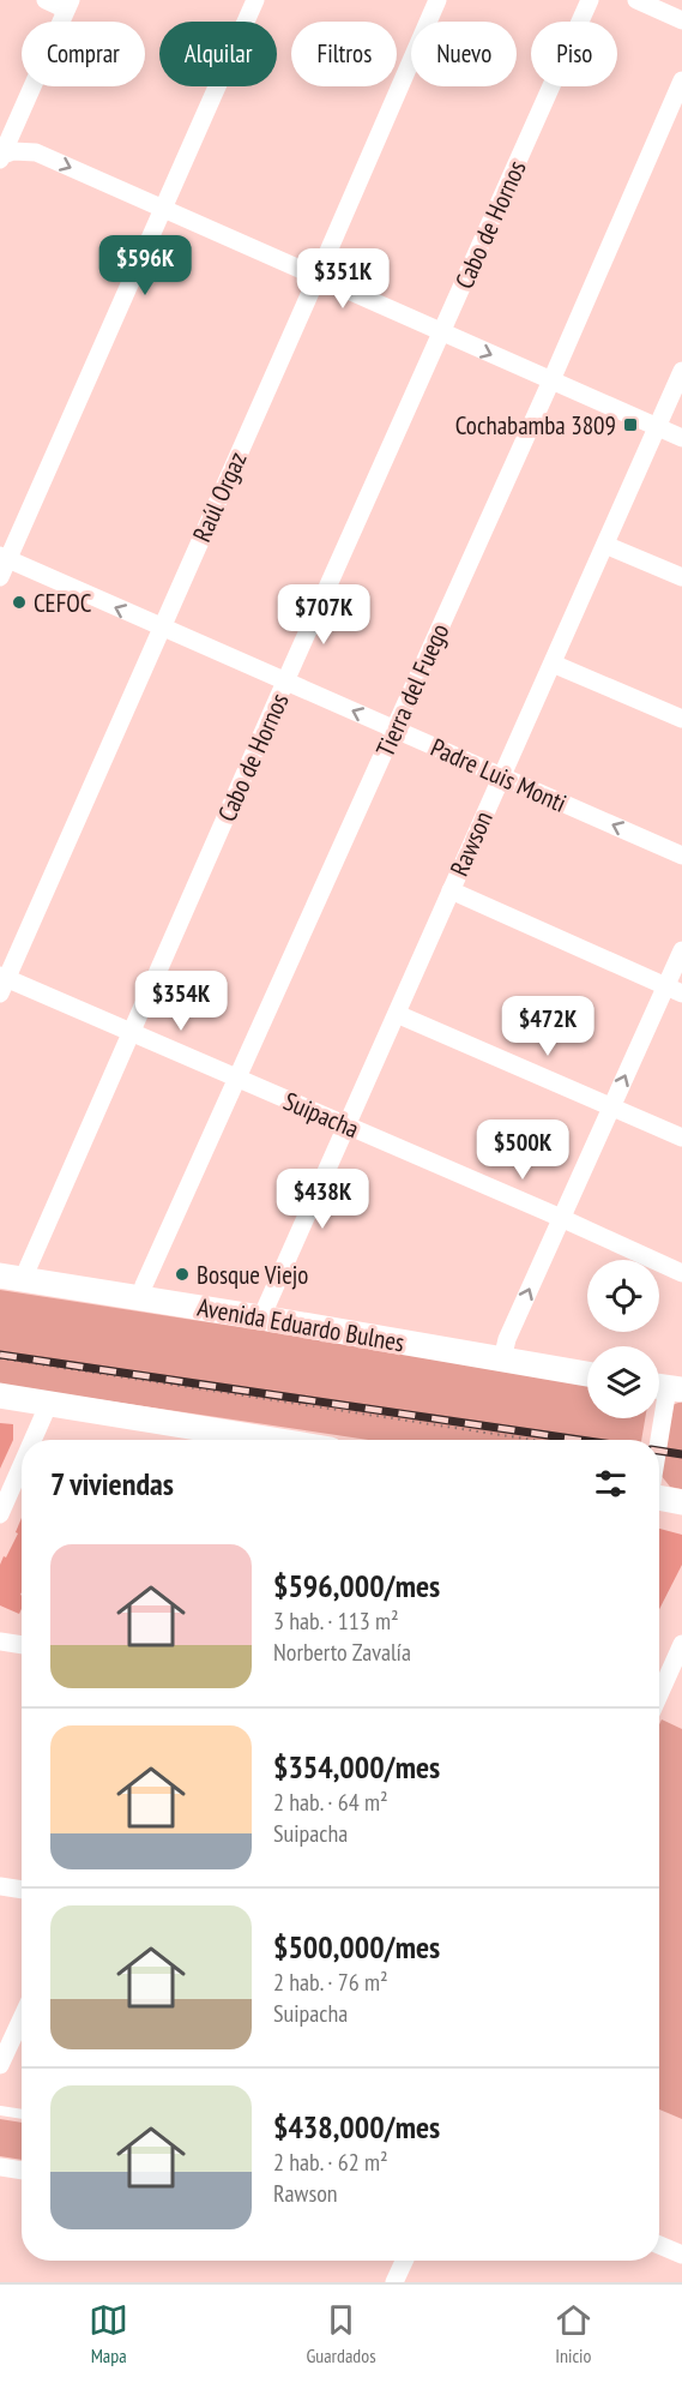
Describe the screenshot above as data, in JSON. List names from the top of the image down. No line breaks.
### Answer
{"streets":{"main road":["Avenida Eduardo Bulnes"],"street":["Cabo de Hornos","Raúl Orgaz","Tierra del Fuego","Padre Luis Monti","Rawson","Suipacha"]},"crossings":[["Cabo de Hornos","Padre Luis Monti"],["Cabo de Hornos","Suipacha"],["Cabo de Hornos","Avenida Eduardo Bulnes"],["Raúl Orgaz","Padre Luis Monti"],["Raúl Orgaz","Suipacha"],["Tierra del Fuego","Padre Luis Monti"],["Tierra del Fuego","Suipacha"],["Tierra del Fuego","Avenida Eduardo Bulnes"],["Padre Luis Monti","Rawson"],["Rawson","Suipacha"],["Rawson","Avenida Eduardo Bulnes"]],"places":{"transit":["Cochabamba 3809"],"other":["CEFOC","Bosque Viejo"]},"page":{"chip":["Comprar","Alquilar","Filtros","Nuevo","Piso"],"price":["$596K","$351K","$707K","$354K","$472K","$500K","$438K"],"heading":"7 viviendas","list":[{"name":"$596,000/mes","note":"3 hab. · 113 m² · Norberto Zavalía"},{"name":"$354,000/mes","note":"2 hab. · 64 m² · Suipacha"},{"name":"$500,000/mes","note":"2 hab. · 76 m² · Suipacha"},{"name":"$438,000/mes","note":"2 hab. · 62 m² · Rawson"}],"tabs":["Mapa","Guardados","Inicio"]}}
